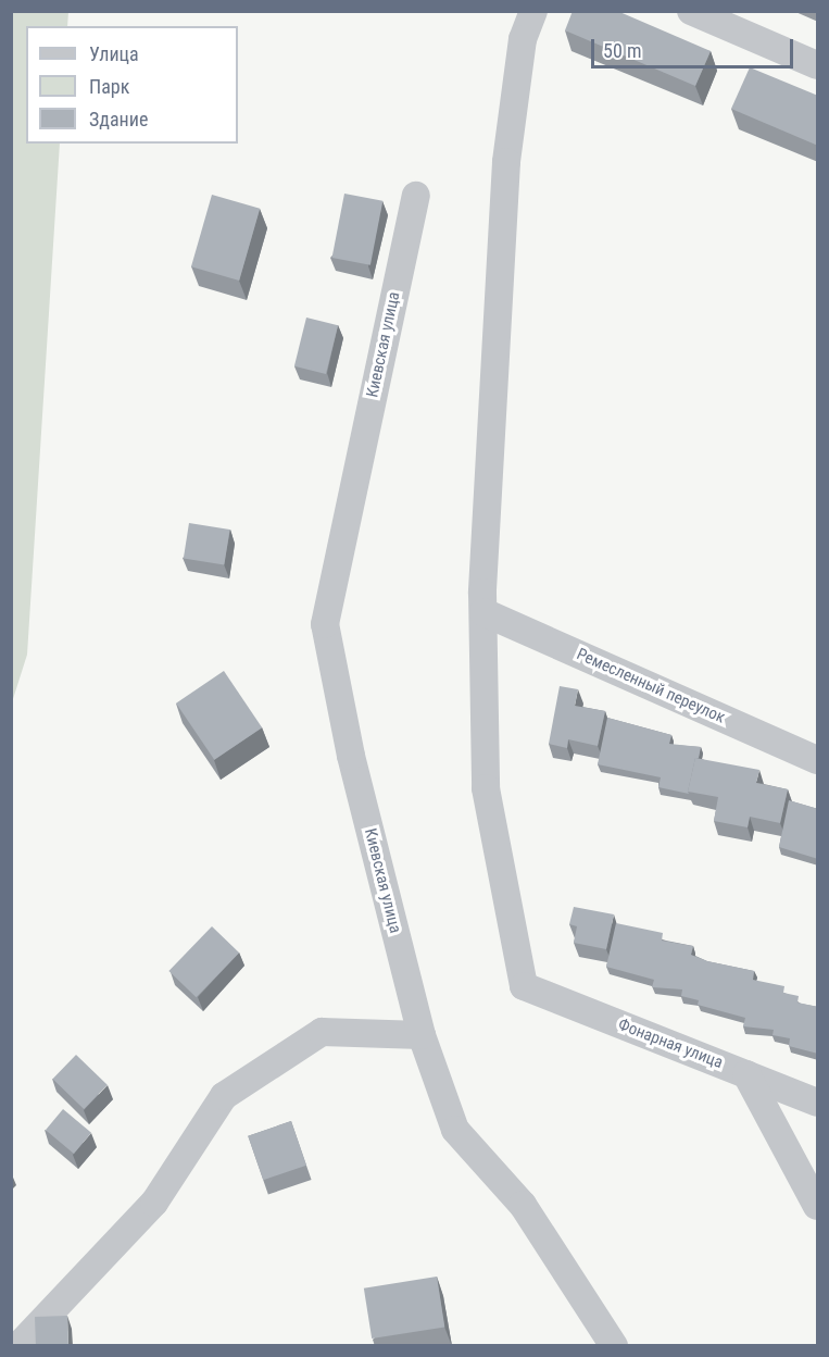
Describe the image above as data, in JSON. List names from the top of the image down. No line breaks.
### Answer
{"streets":{"street":["Киевская улица","Ремесленный переулок","Фонарная улица"]},"crossings":[["Ремесленный переулок","Фонарная улица"]],"legend":["Улица","Парк","Здание"],"scale_bar":"50 m"}
